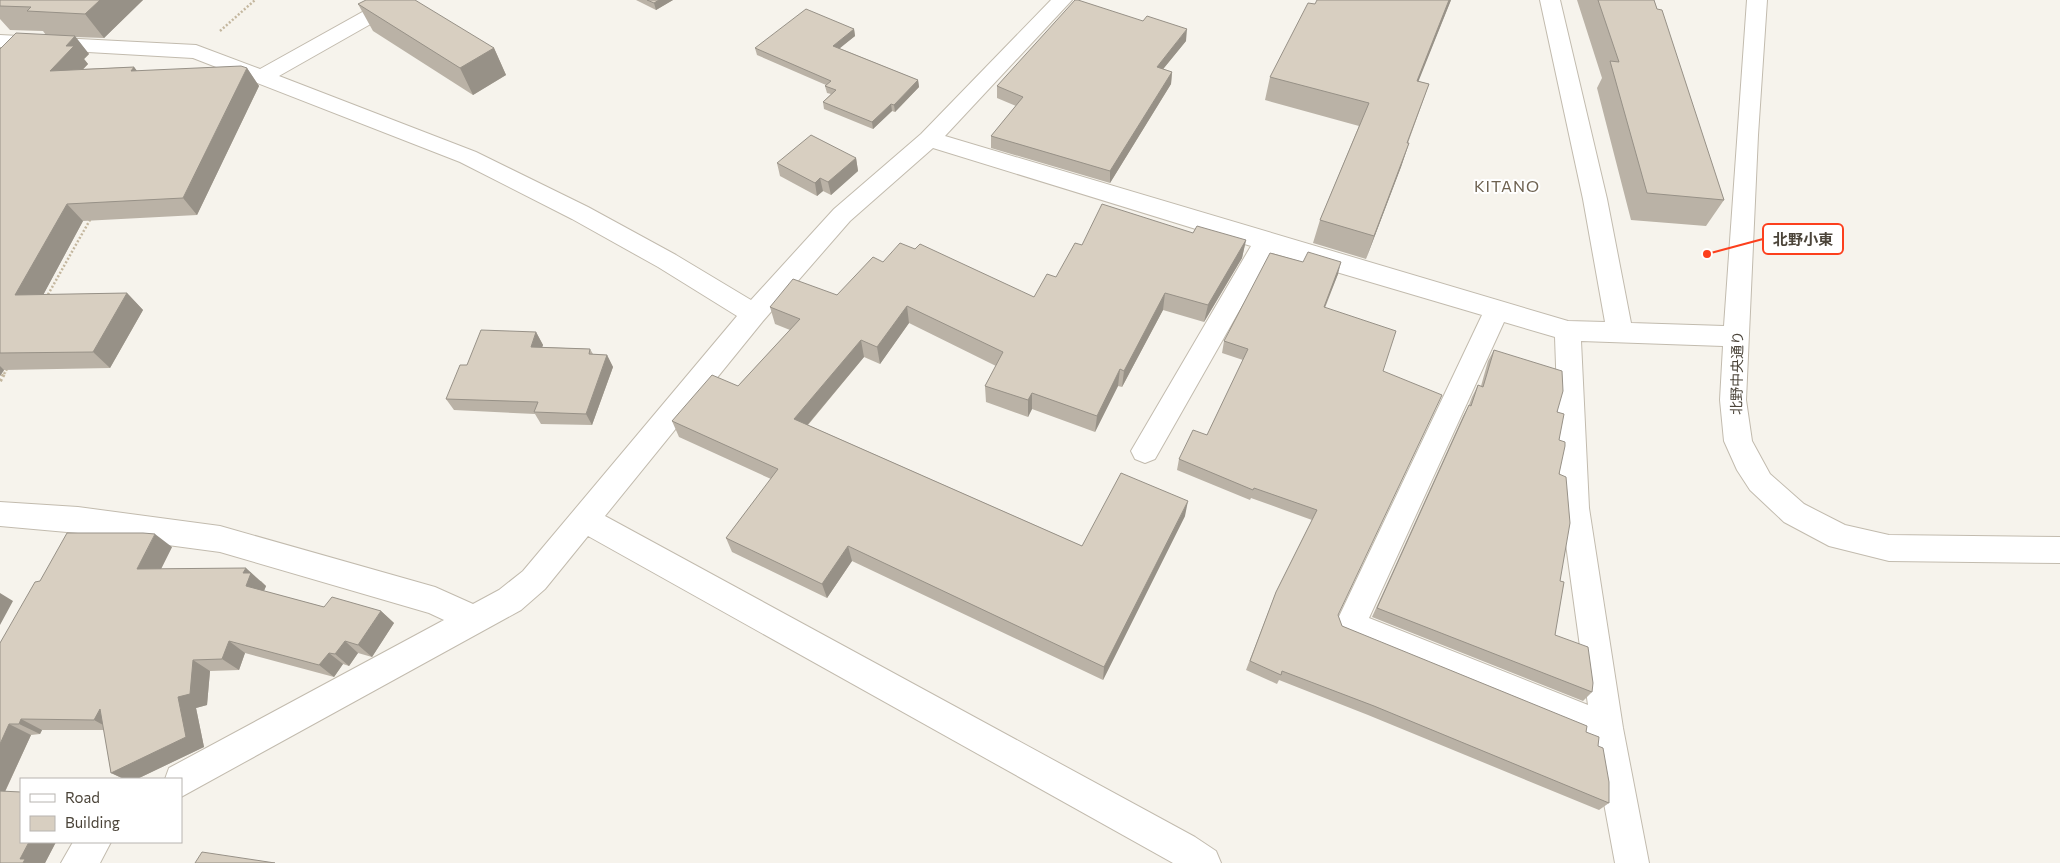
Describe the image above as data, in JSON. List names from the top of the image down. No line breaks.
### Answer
{"streets":{"street":["北野中央通り"]},"districts":["KITANO"],"places":["北野小東"],"legend":["Road","Building"]}
